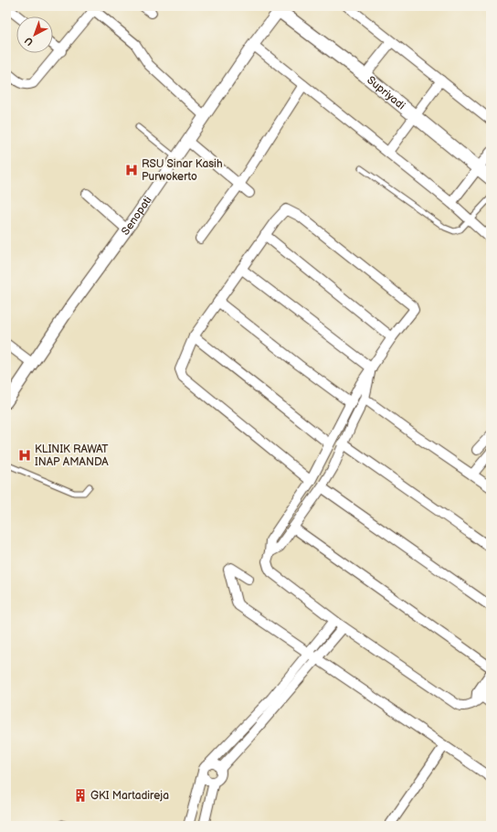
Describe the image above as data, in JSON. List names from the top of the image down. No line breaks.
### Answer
{"streets":{"main road":["Supriyadi"],"street":["Senopati"]},"crossings":[["Supriyadi","Senopati"]],"places":{"hospital":["RSU Sinar Kasih Purwokerto","KLINIK RAWAT INAP AMANDA"],"building":["GKI Martadireja"]},"north":"bottom left"}
